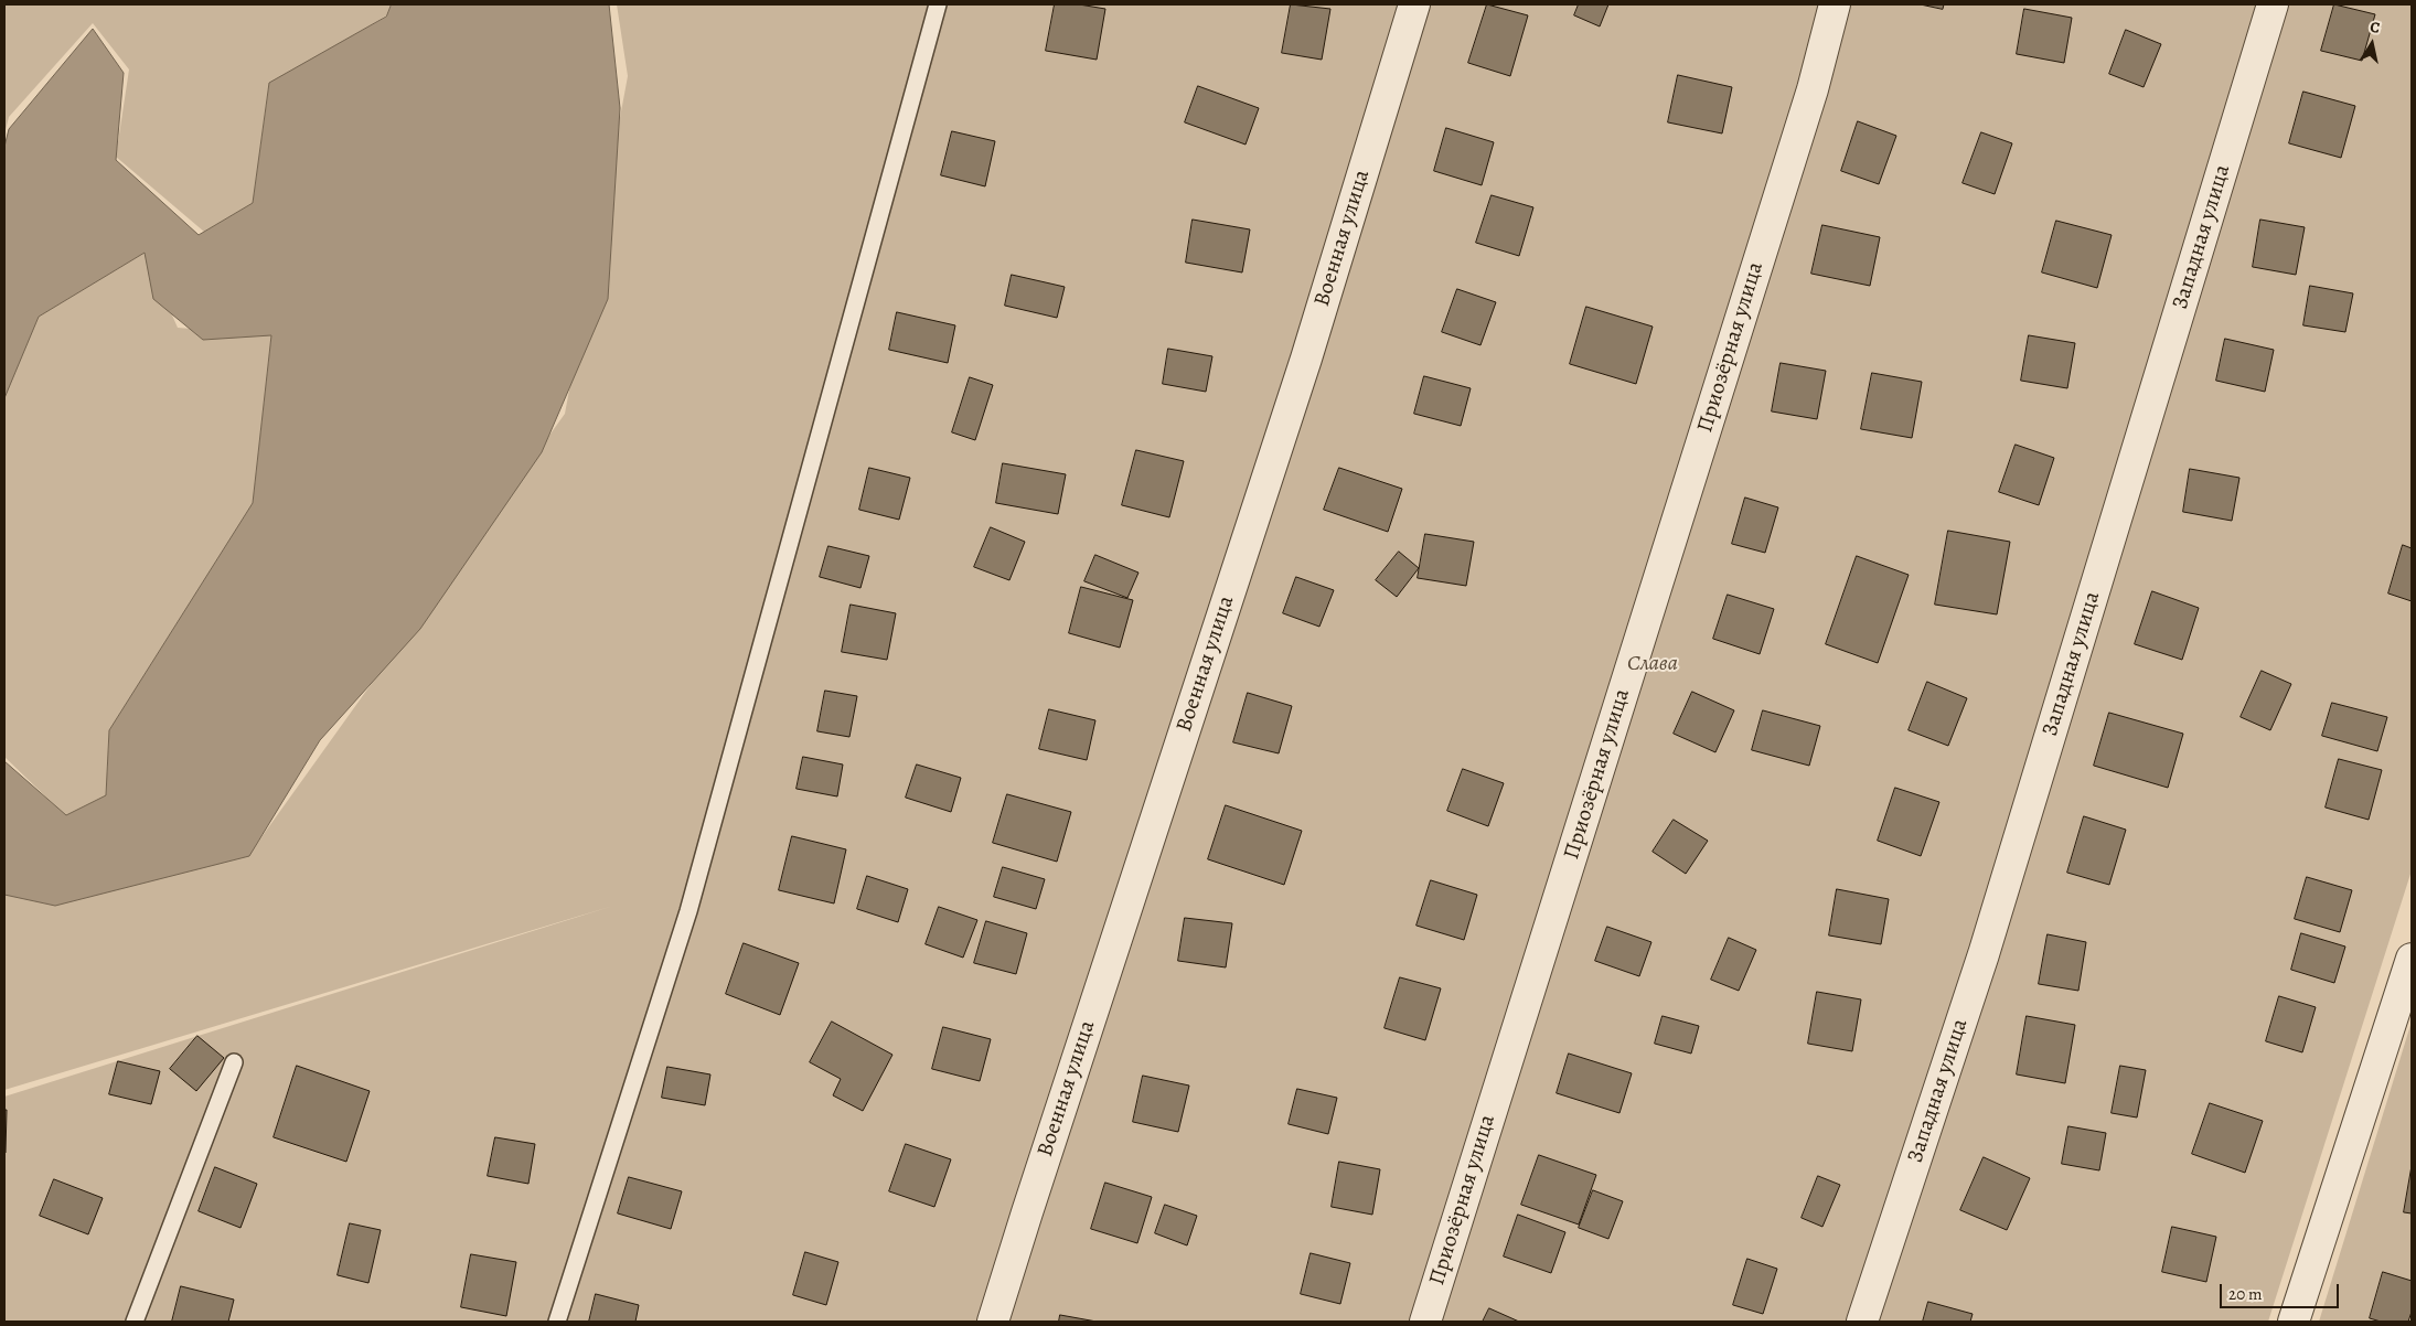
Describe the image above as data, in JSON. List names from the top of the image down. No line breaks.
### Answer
{"streets":{"street":["Западная улица","Военная улица","Приозёрная улица"]},"parks":["Слава"],"scale_bar":"20 m","north":"top"}
